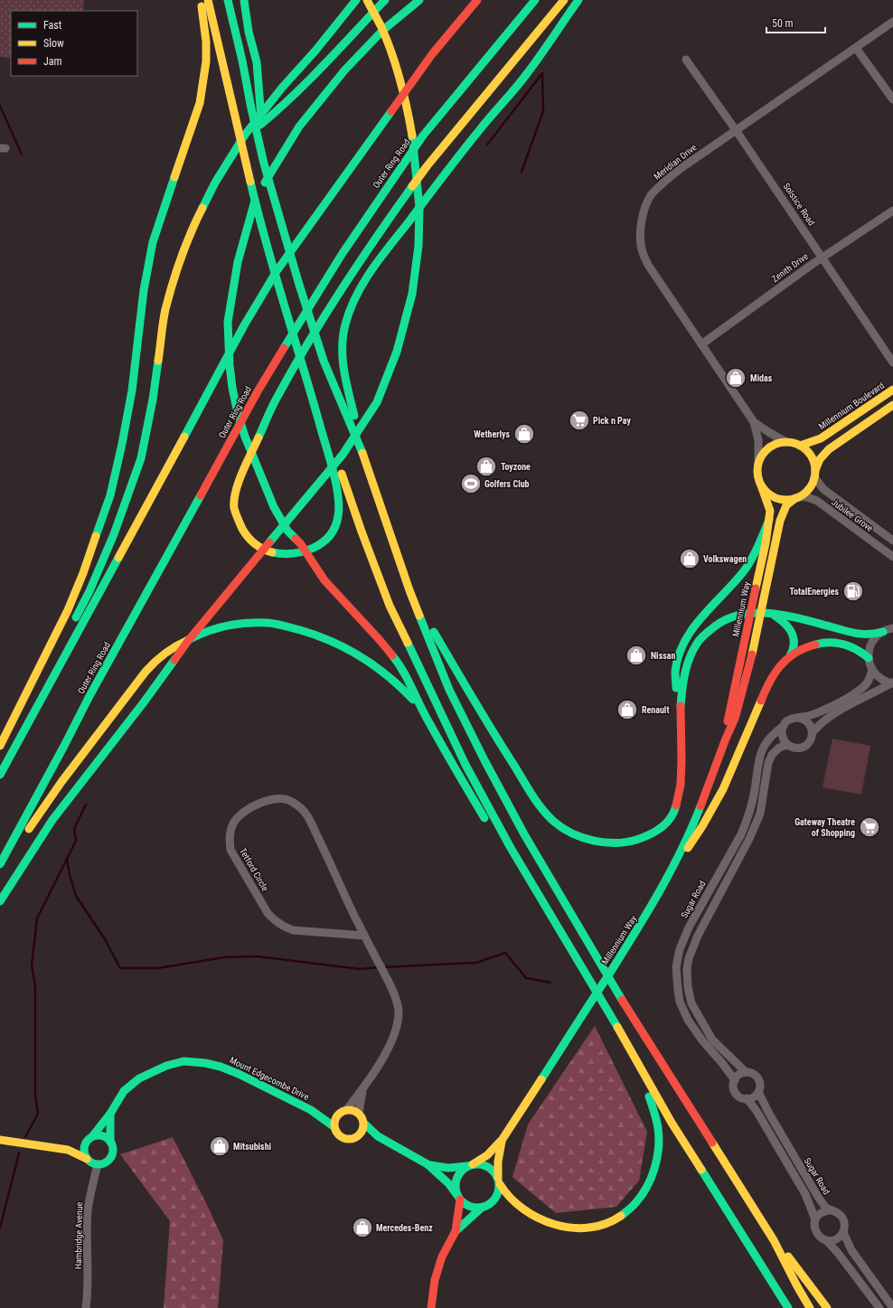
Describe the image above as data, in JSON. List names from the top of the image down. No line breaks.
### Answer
{"streets":{"main road":["Outer Ring Road","Millennium Boulevard","Millennium Way","Mount Edgecombe Drive"],"street":["Meridian Drive","Solstice Road","Zenith Drive","Jubilee Grove","Tetford Circle","Sugar Road","Hambridge Avenue"]},"crossings":[["Meridian Drive","Solstice Road"],["Meridian Drive","Zenith Drive"],["Meridian Drive","Millennium Boulevard"],["Meridian Drive","Jubilee Grove"],["Meridian Drive","Millennium Way"],["Solstice Road","Zenith Drive"],["Millennium Boulevard","Jubilee Grove"],["Millennium Boulevard","Millennium Way"],["Jubilee Grove","Millennium Way"],["Tetford Circle","Mount Edgecombe Drive"],["Mount Edgecombe Drive","Hambridge Avenue"]],"places":{"shop":["Midas","Wetherlys","Toyzone","Volkswagen","Nissan","Renault","Mitsubishi","Mercedes-Benz"],"supermarket":["Pick n Pay","Gateway Theatre of Shopping"],"sports":["Golfers Club"],"fuel station":["TotalEnergies"]},"legend":["Fast","Slow","Jam"],"scale_bar":"50 m"}
